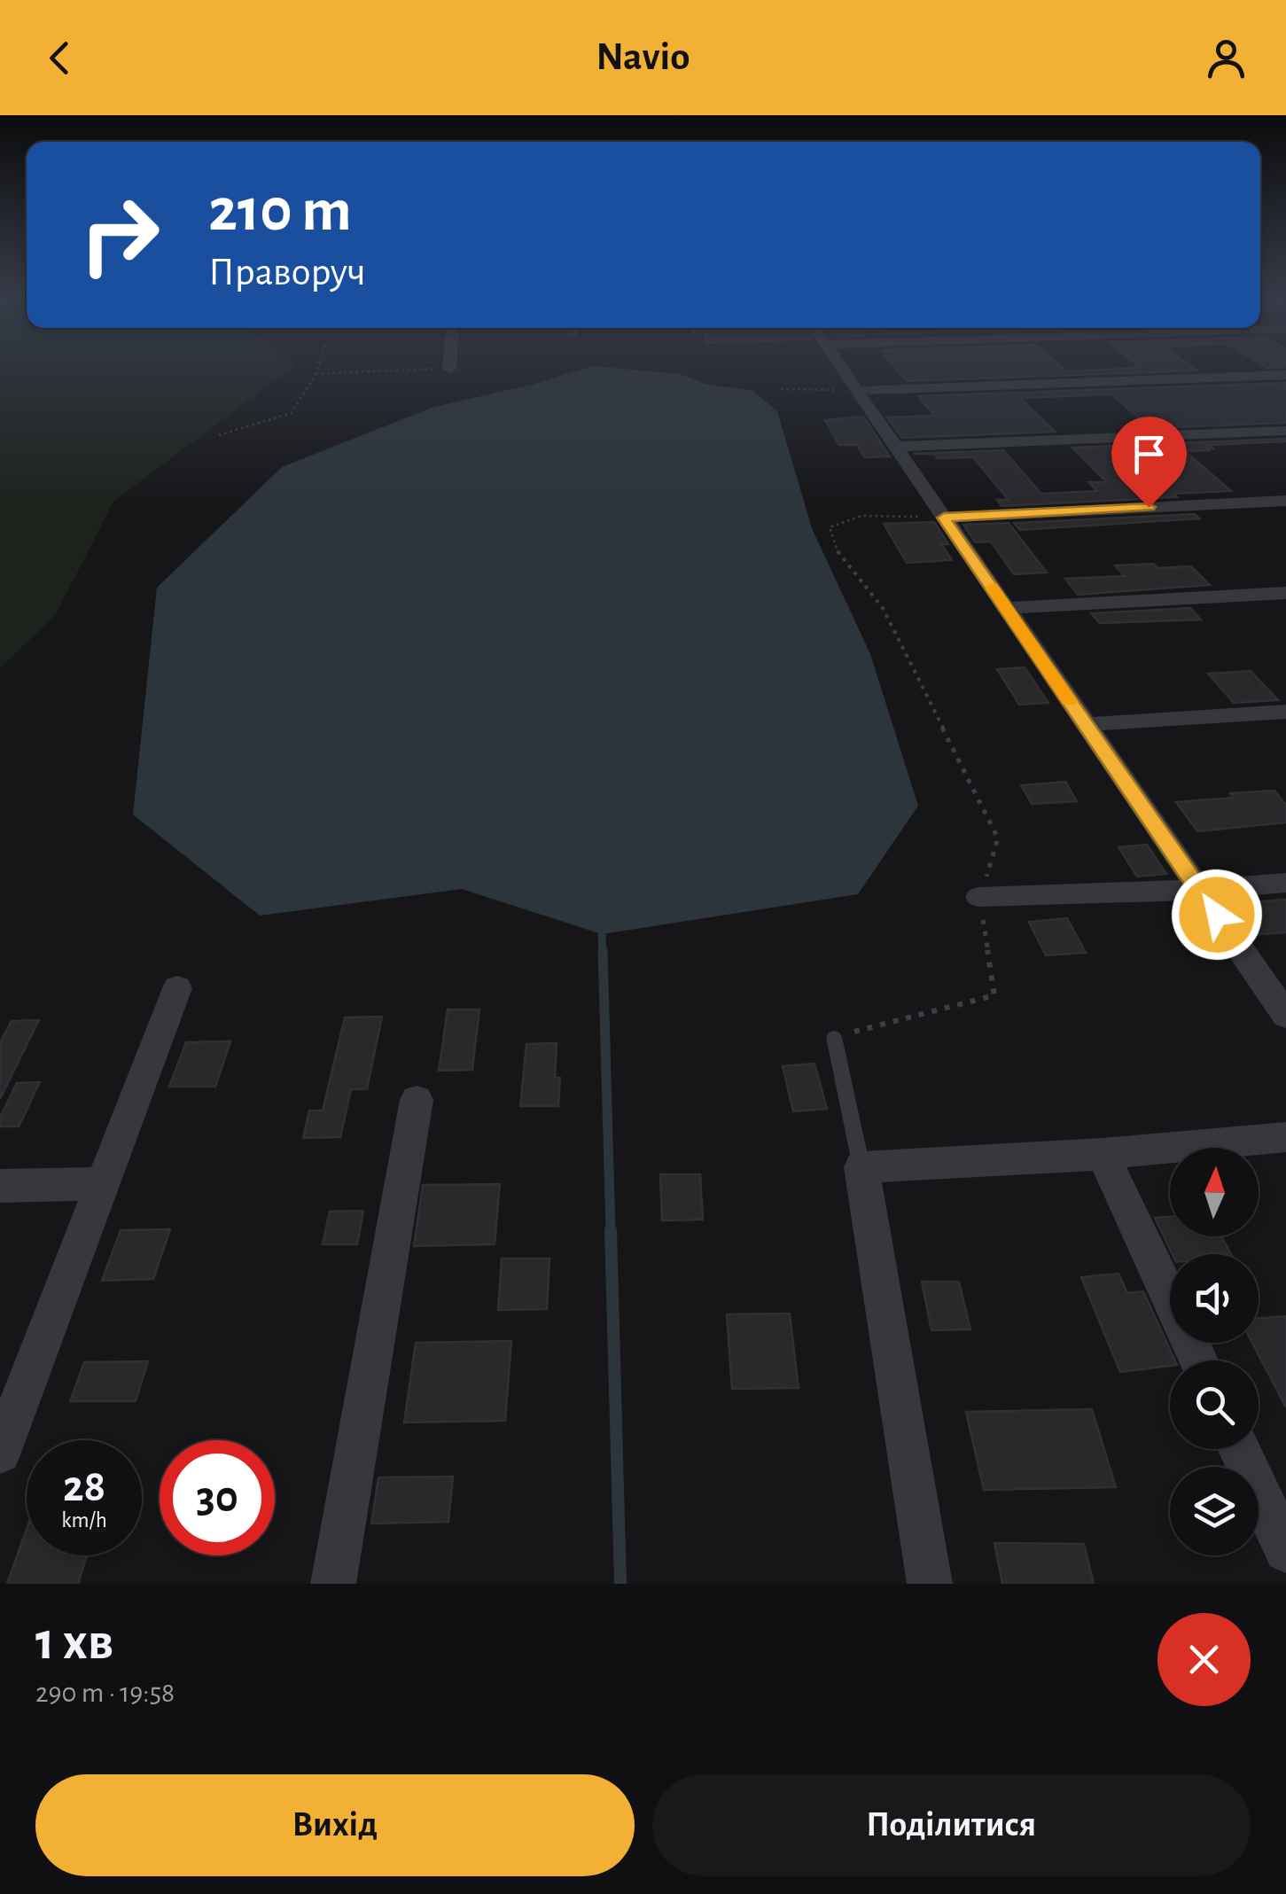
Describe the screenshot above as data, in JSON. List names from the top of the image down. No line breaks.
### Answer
{"north":"top","page":{"header":"Navio","turn":["210 m","Праворуч"],"speed":"28 km/h","limit":"30","heading":["1 хв","290 m · 19:58"],"buttons":["Вихід","Поділитися"]}}
